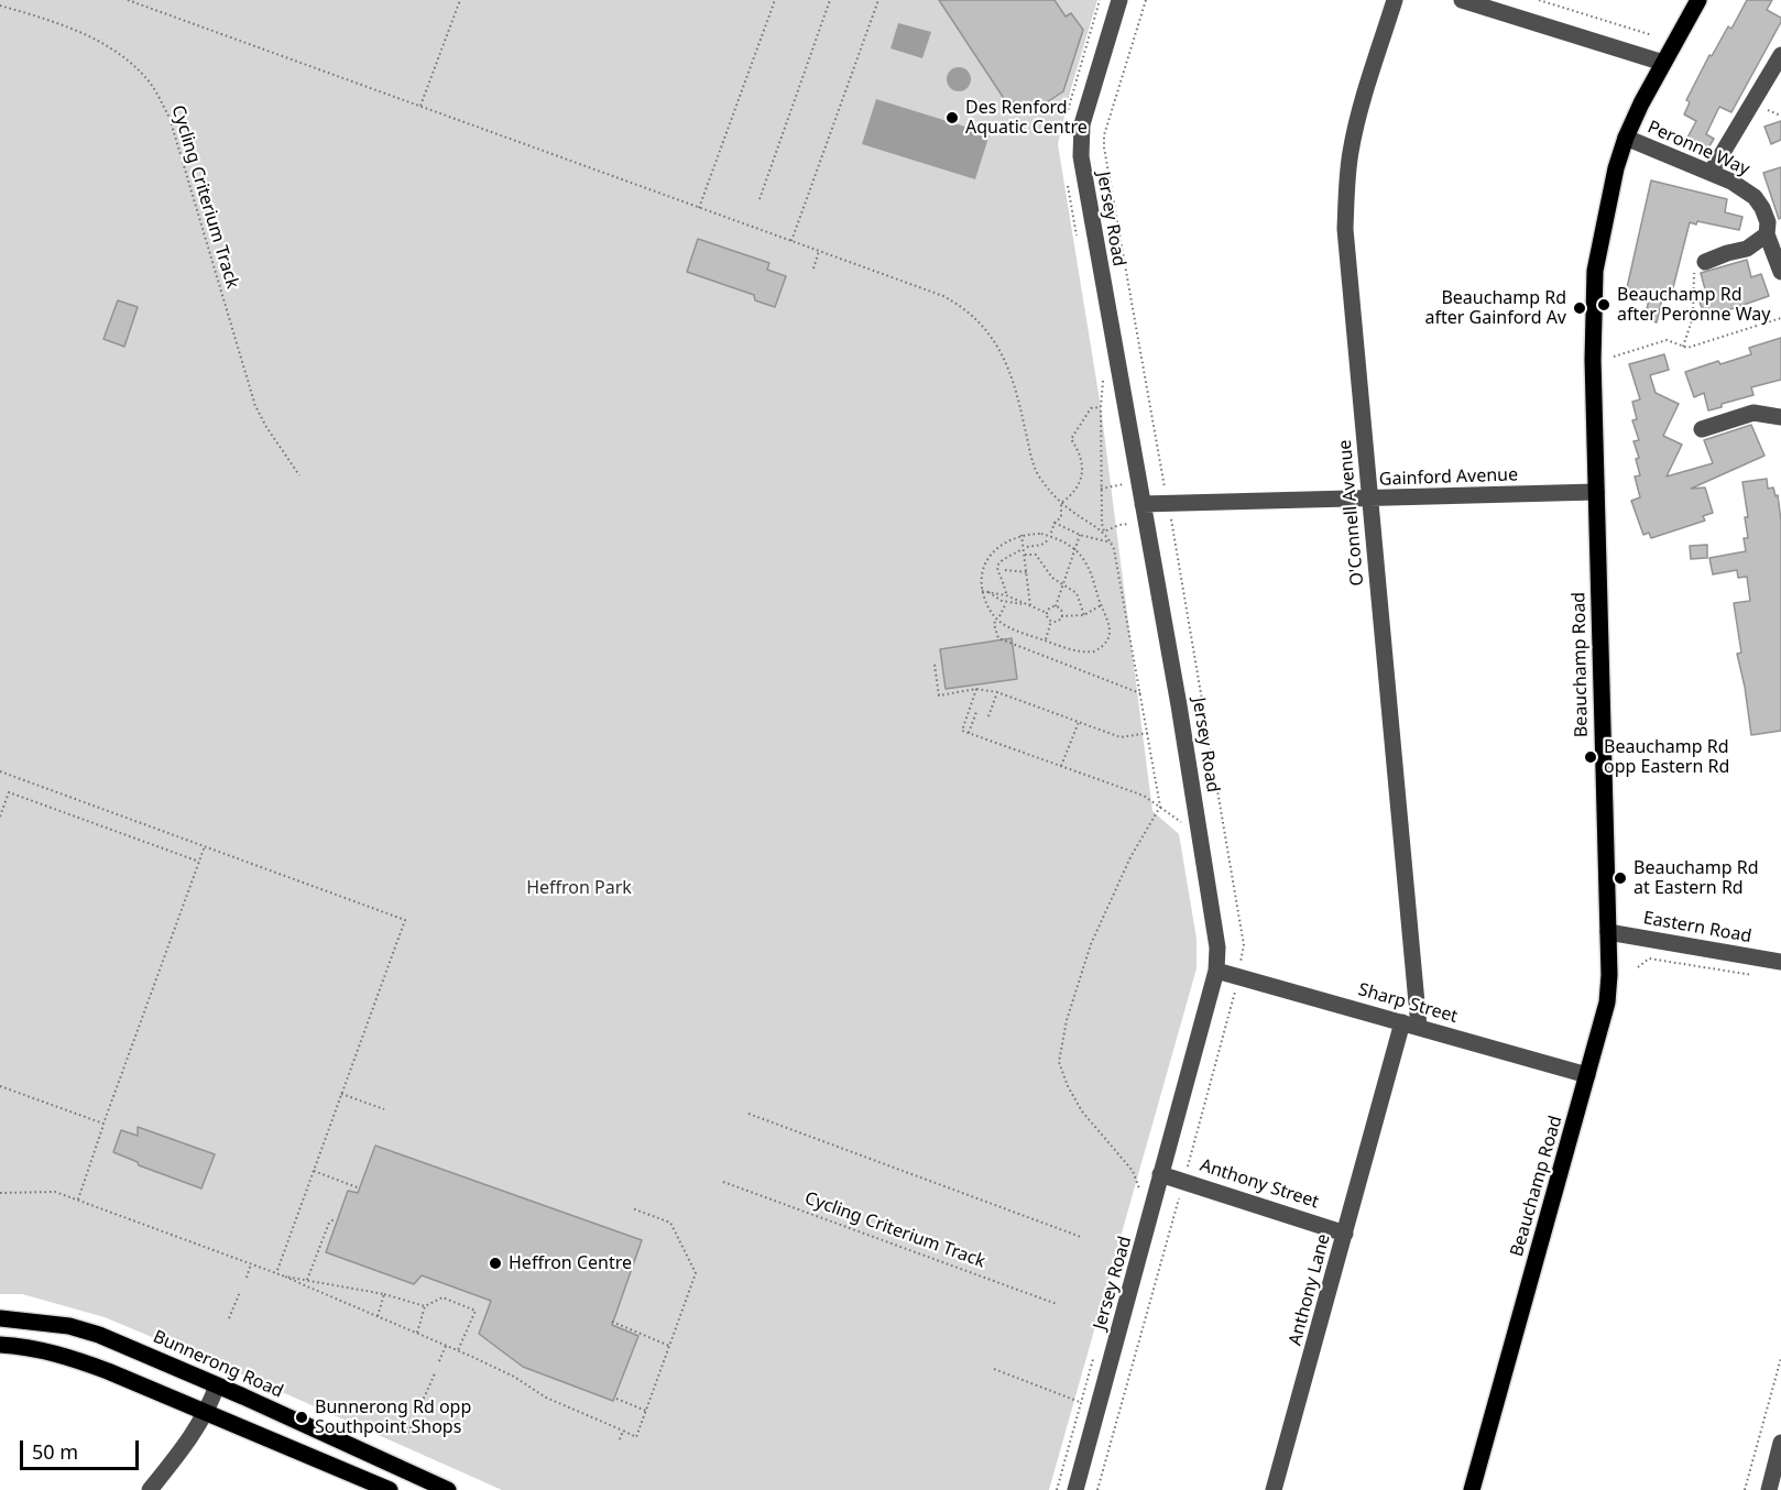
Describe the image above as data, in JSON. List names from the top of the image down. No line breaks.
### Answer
{"streets":{"main road":["Beauchamp Road","Bunnerong Road"],"street":["Peronne Way","Jersey Road","Gainford Avenue","O'Connell Avenue","Eastern Road","Sharp Street","Anthony Street","Anthony Lane"],"path":["Cycling Criterium Track"]},"crossings":[["Peronne Way","Beauchamp Road"],["Jersey Road","Gainford Avenue"],["Jersey Road","Sharp Street"],["Jersey Road","Anthony Street"],["Gainford Avenue","O'Connell Avenue"],["Gainford Avenue","Beauchamp Road"],["O'Connell Avenue","Sharp Street"],["O'Connell Avenue","Anthony Lane"],["Beauchamp Road","Eastern Road"],["Beauchamp Road","Sharp Street"],["Sharp Street","Anthony Lane"],["Anthony Street","Anthony Lane"]],"parks":["Heffron Park"],"places":["Des Renford Aquatic Centre","Beauchamp Rd after Peronne Way","Beauchamp Rd after Gainford Av","Beauchamp Rd opp Eastern Rd","Beauchamp Rd at Eastern Rd","Heffron Centre","Bunnerong Rd opp Southpoint Shops"],"scale_bar":"50 m"}
